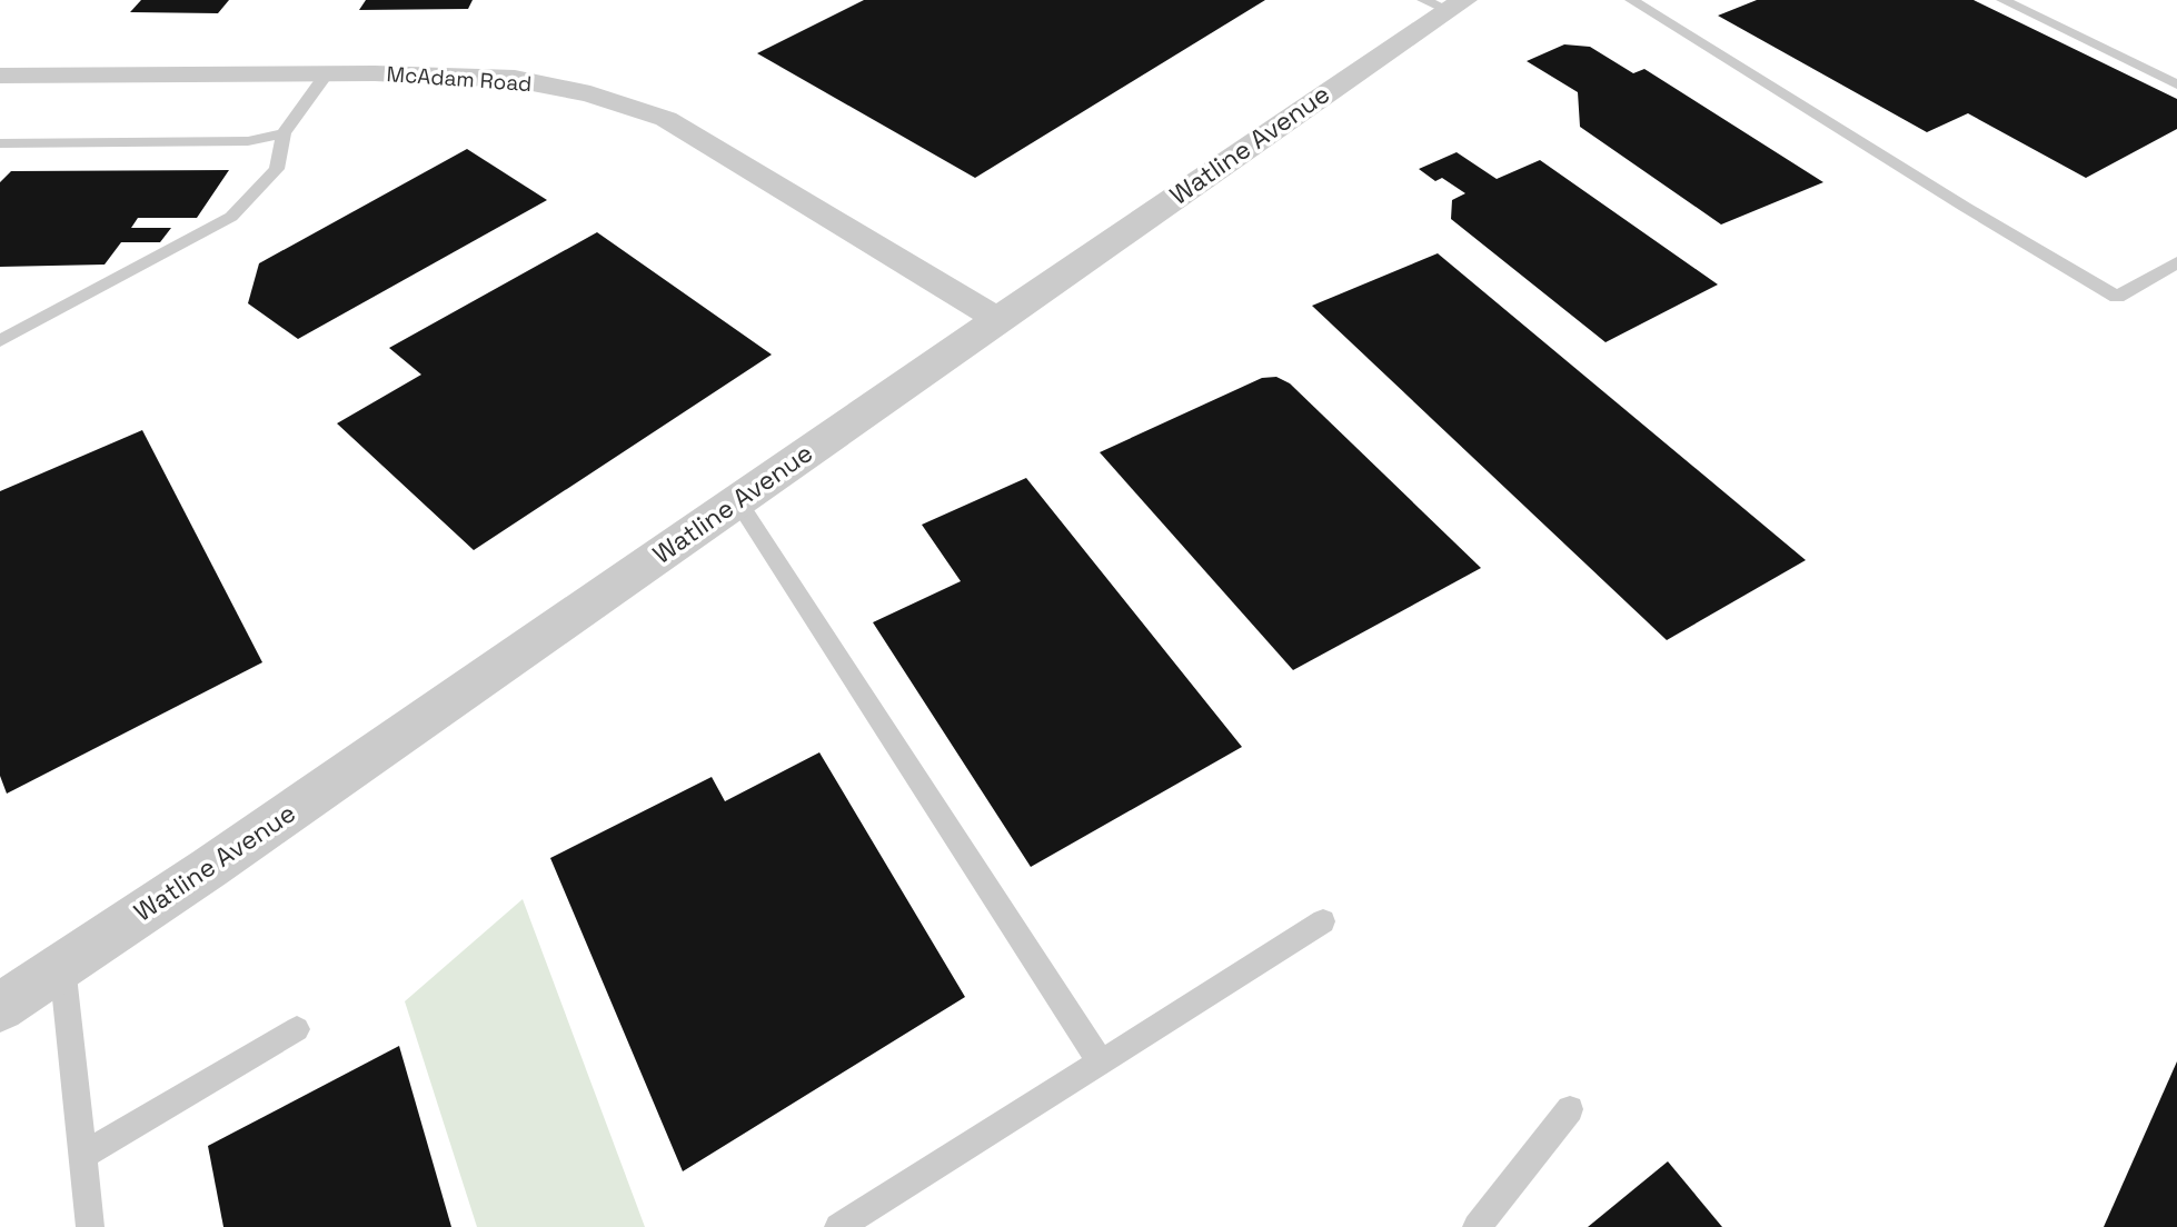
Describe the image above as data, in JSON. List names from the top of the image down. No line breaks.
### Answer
{"streets":{"street":["McAdam Road","Watline Avenue"]},"crossings":[["McAdam Road","Watline Avenue"]]}
